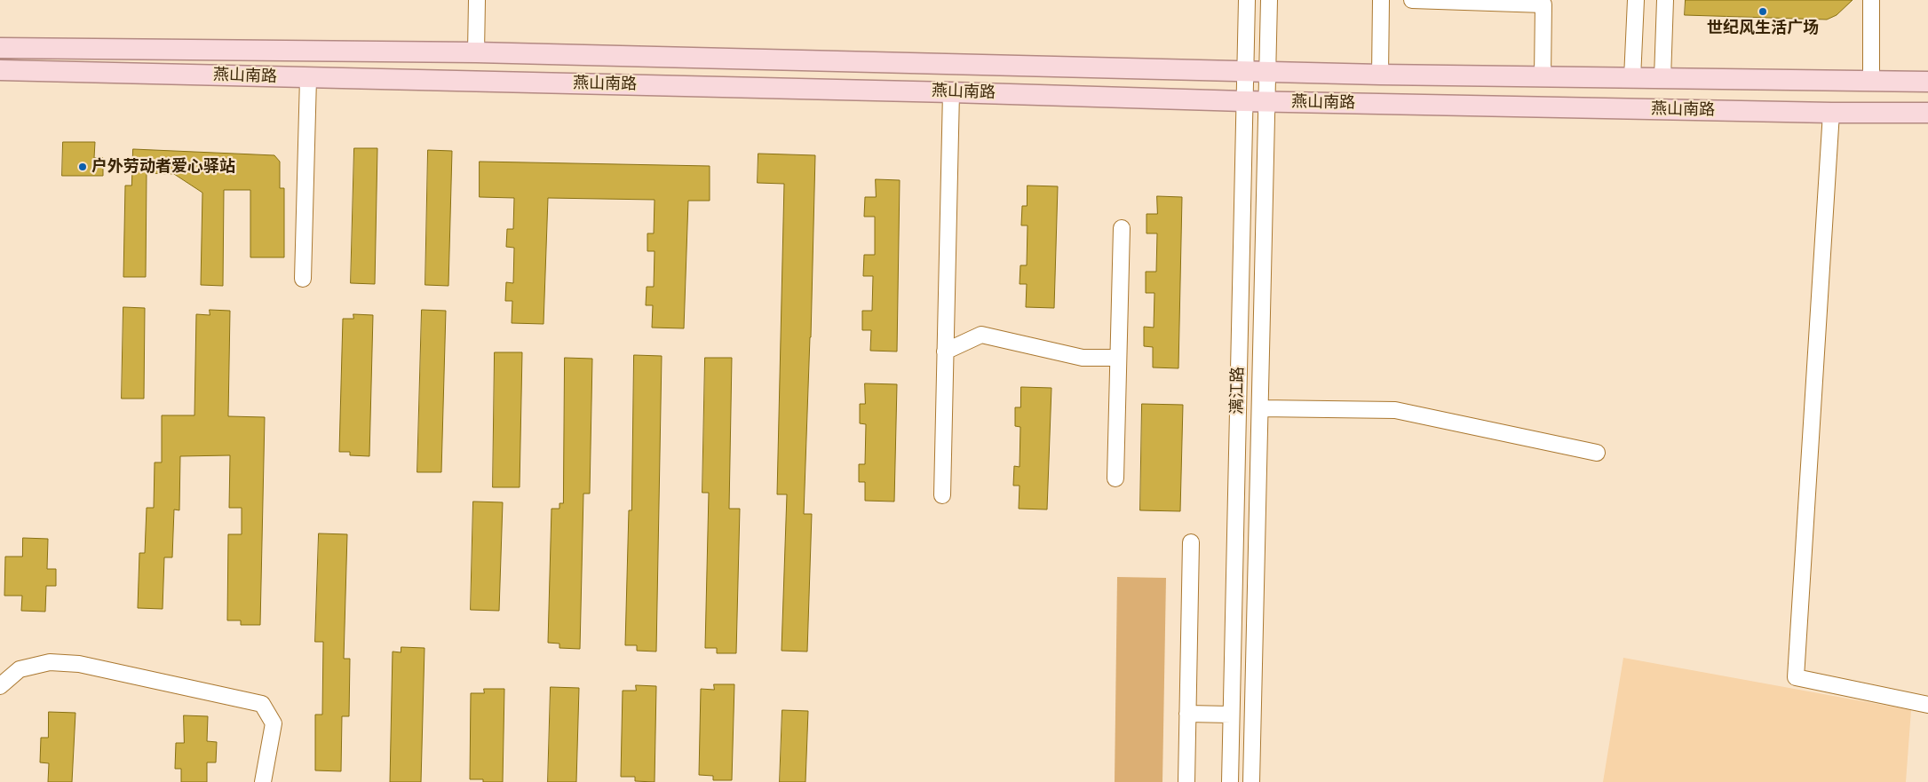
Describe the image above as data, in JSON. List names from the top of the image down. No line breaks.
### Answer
{"streets":{"main road":["燕山南路"],"street":["漓江路"]},"crossings":[["燕山南路","漓江路"]],"places":["世纪风生活广场","户外劳动者爱心驿站"]}
